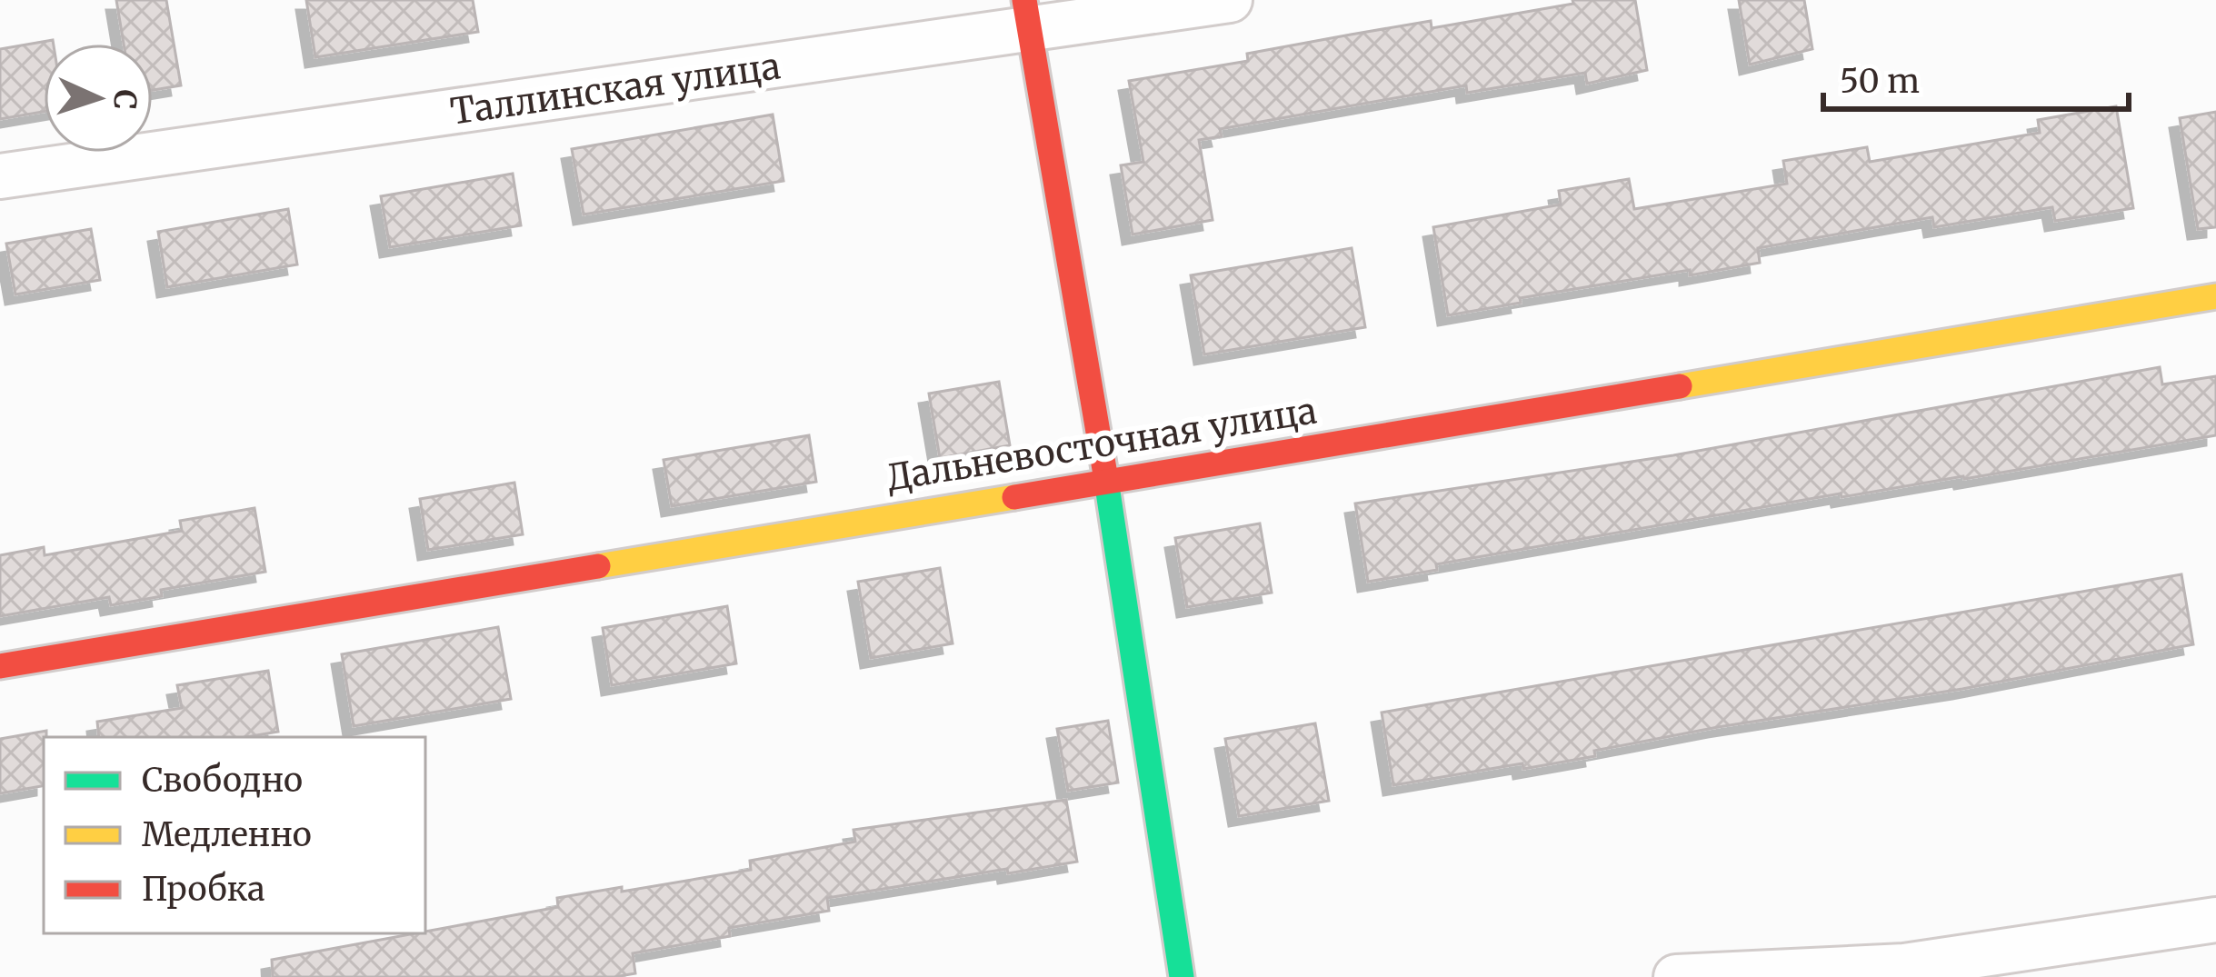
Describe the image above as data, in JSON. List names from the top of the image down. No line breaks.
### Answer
{"streets":{"street":["Таллинская улица","Дальневосточная улица"]},"legend":["Свободно","Медленно","Пробка"],"scale_bar":"50 m","north":"right"}
